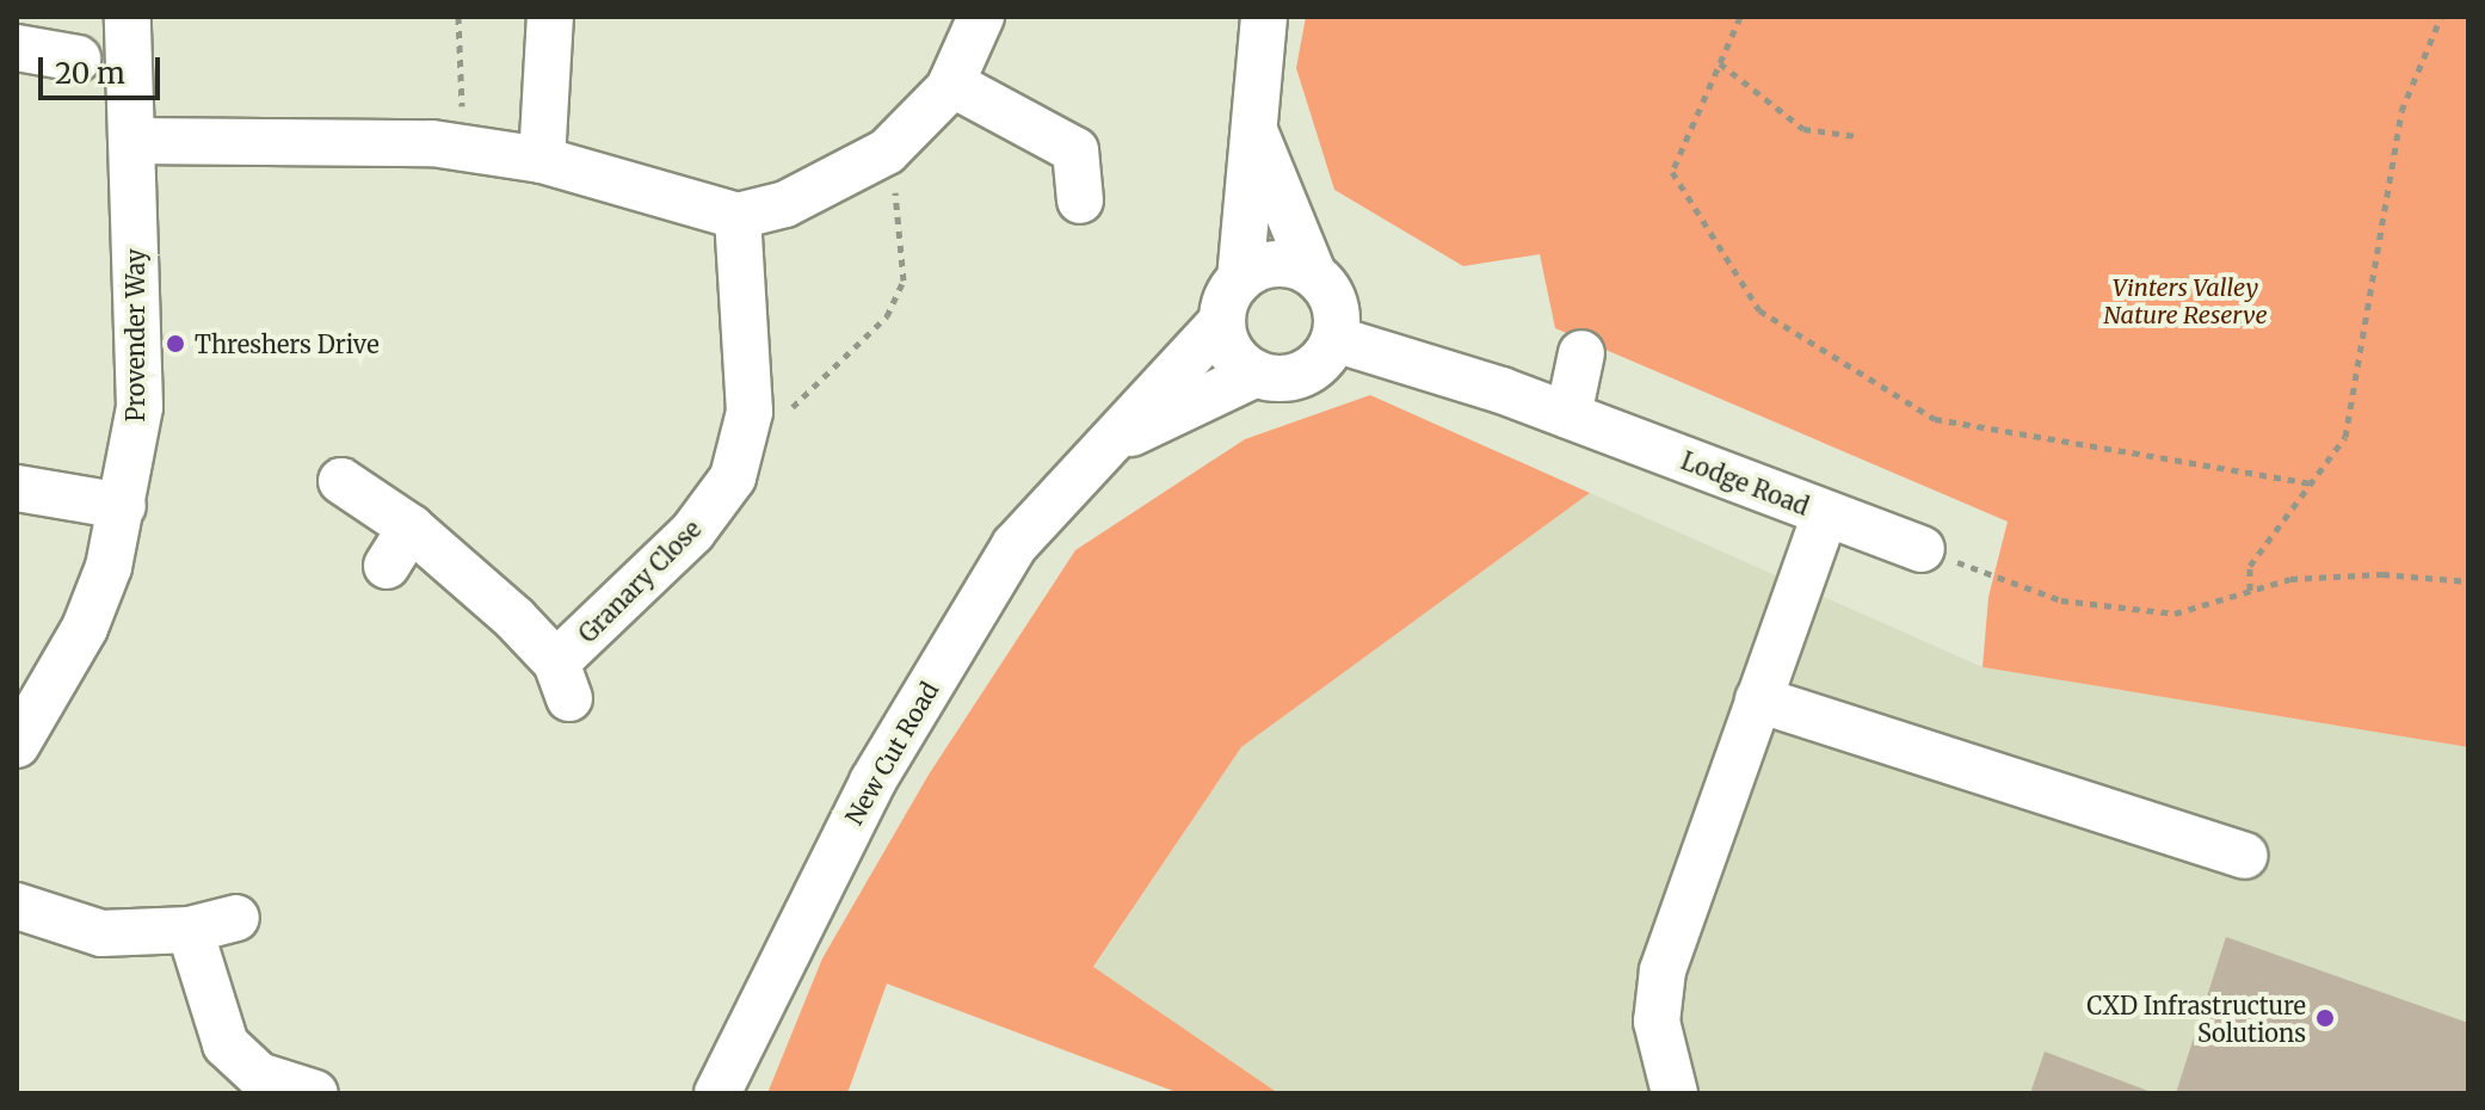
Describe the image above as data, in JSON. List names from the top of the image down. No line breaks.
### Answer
{"streets":{"street":["Provender Way","Lodge Road","Granary Close","New Cut Road"]},"crossings":[["Lodge Road","New Cut Road"]],"parks":["Vinters Valley Nature Reserve"],"places":["Threshers Drive","CXD Infrastructure Solutions"],"scale_bar":"20 m"}
